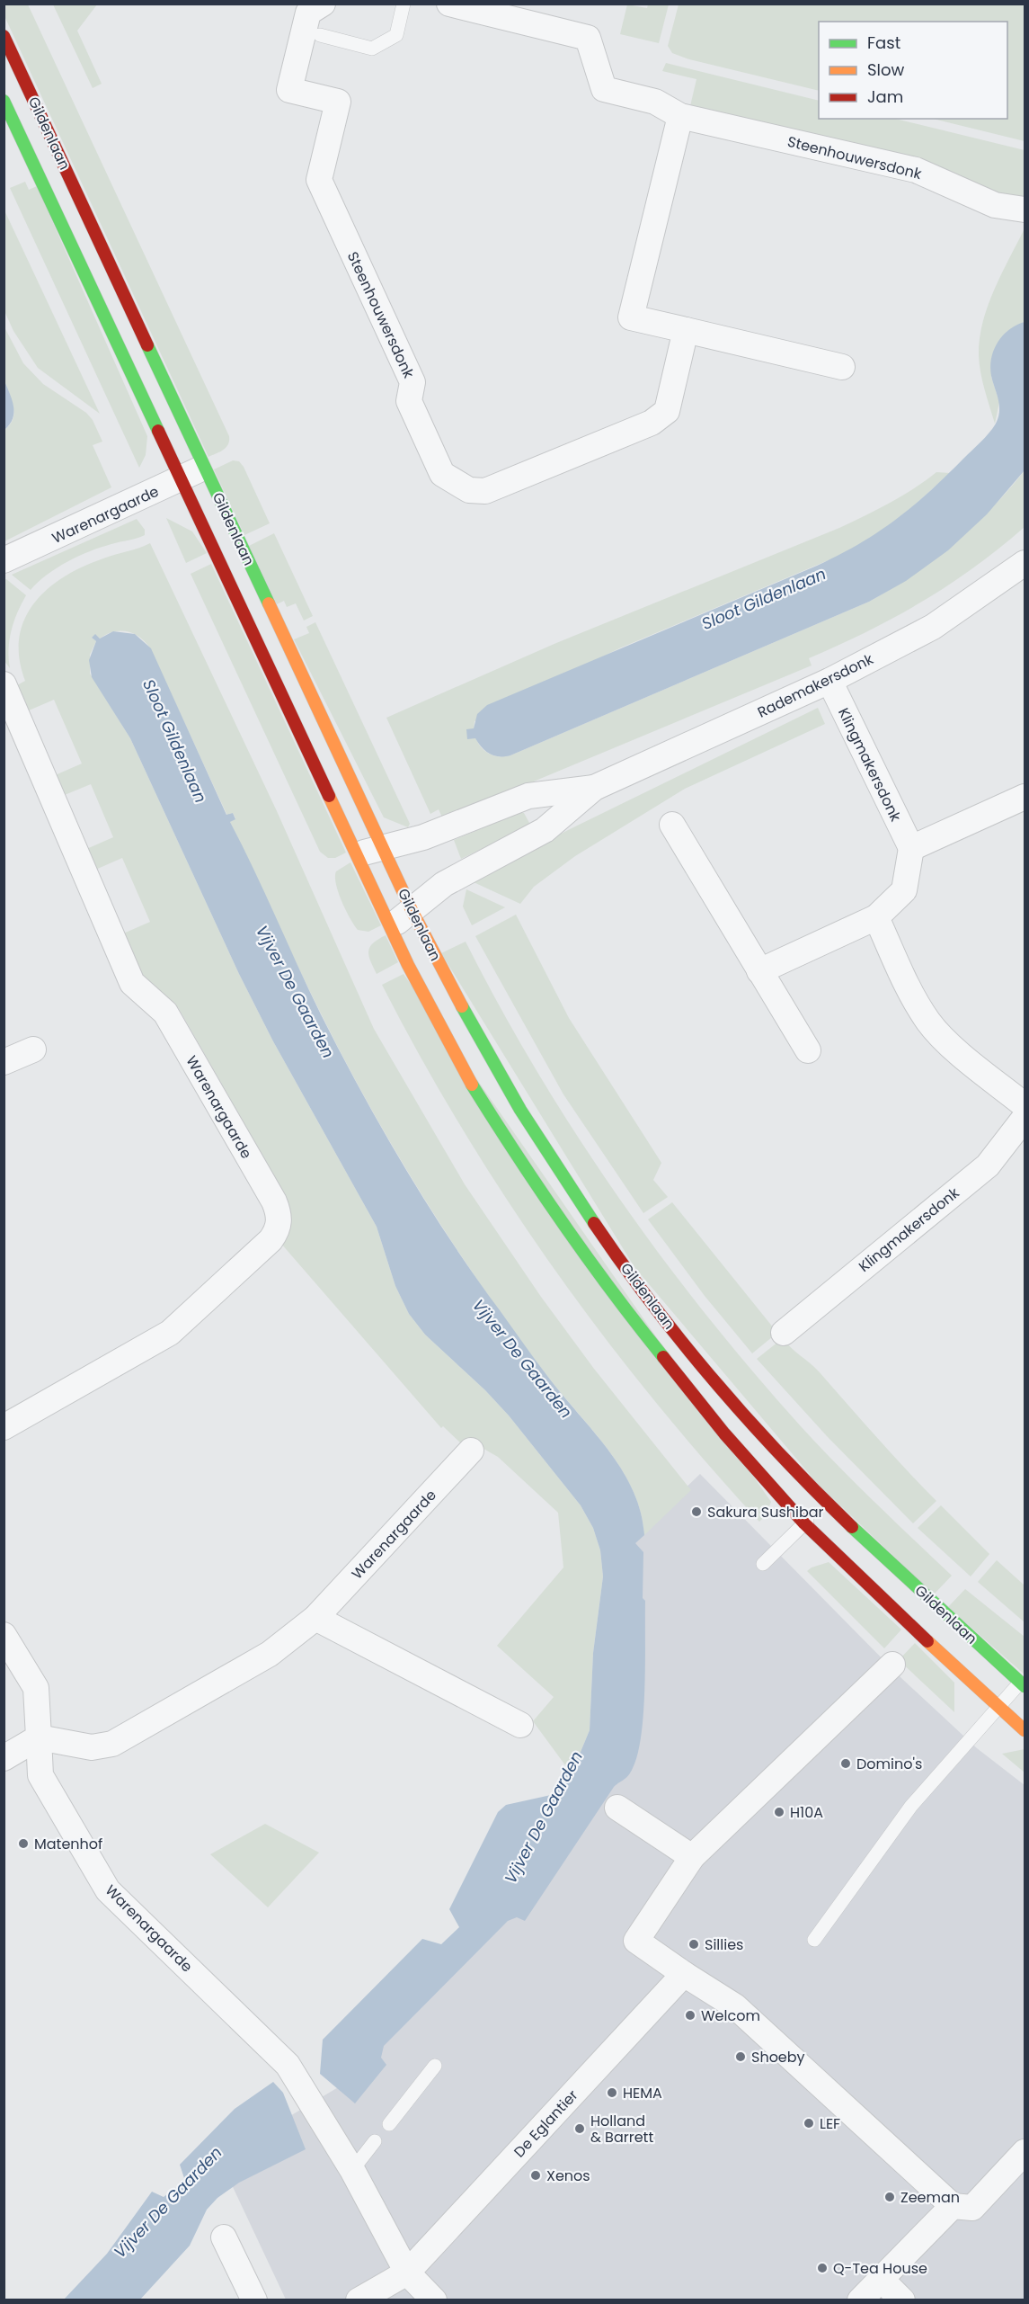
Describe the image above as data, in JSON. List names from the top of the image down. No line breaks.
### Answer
{"streets":{"street":["Gildenlaan","Steenhouwersdonk","Warenargaarde","Rademakersdonk","Klingmakersdonk","De Eglantier"]},"crossings":[["Gildenlaan","Warenargaarde"],["Gildenlaan","Rademakersdonk"],["Rademakersdonk","Klingmakersdonk"]],"water":["Sloot Gildenlaan","Vijver De Gaarden"],"places":["Sakura Sushibar","Domino's","H10A","Matenhof","Sillies","Welcom","Shoeby","HEMA","LEF","Holland & Barrett","Xenos","Zeeman","Q-Tea House"],"legend":["Fast","Slow","Jam"]}
